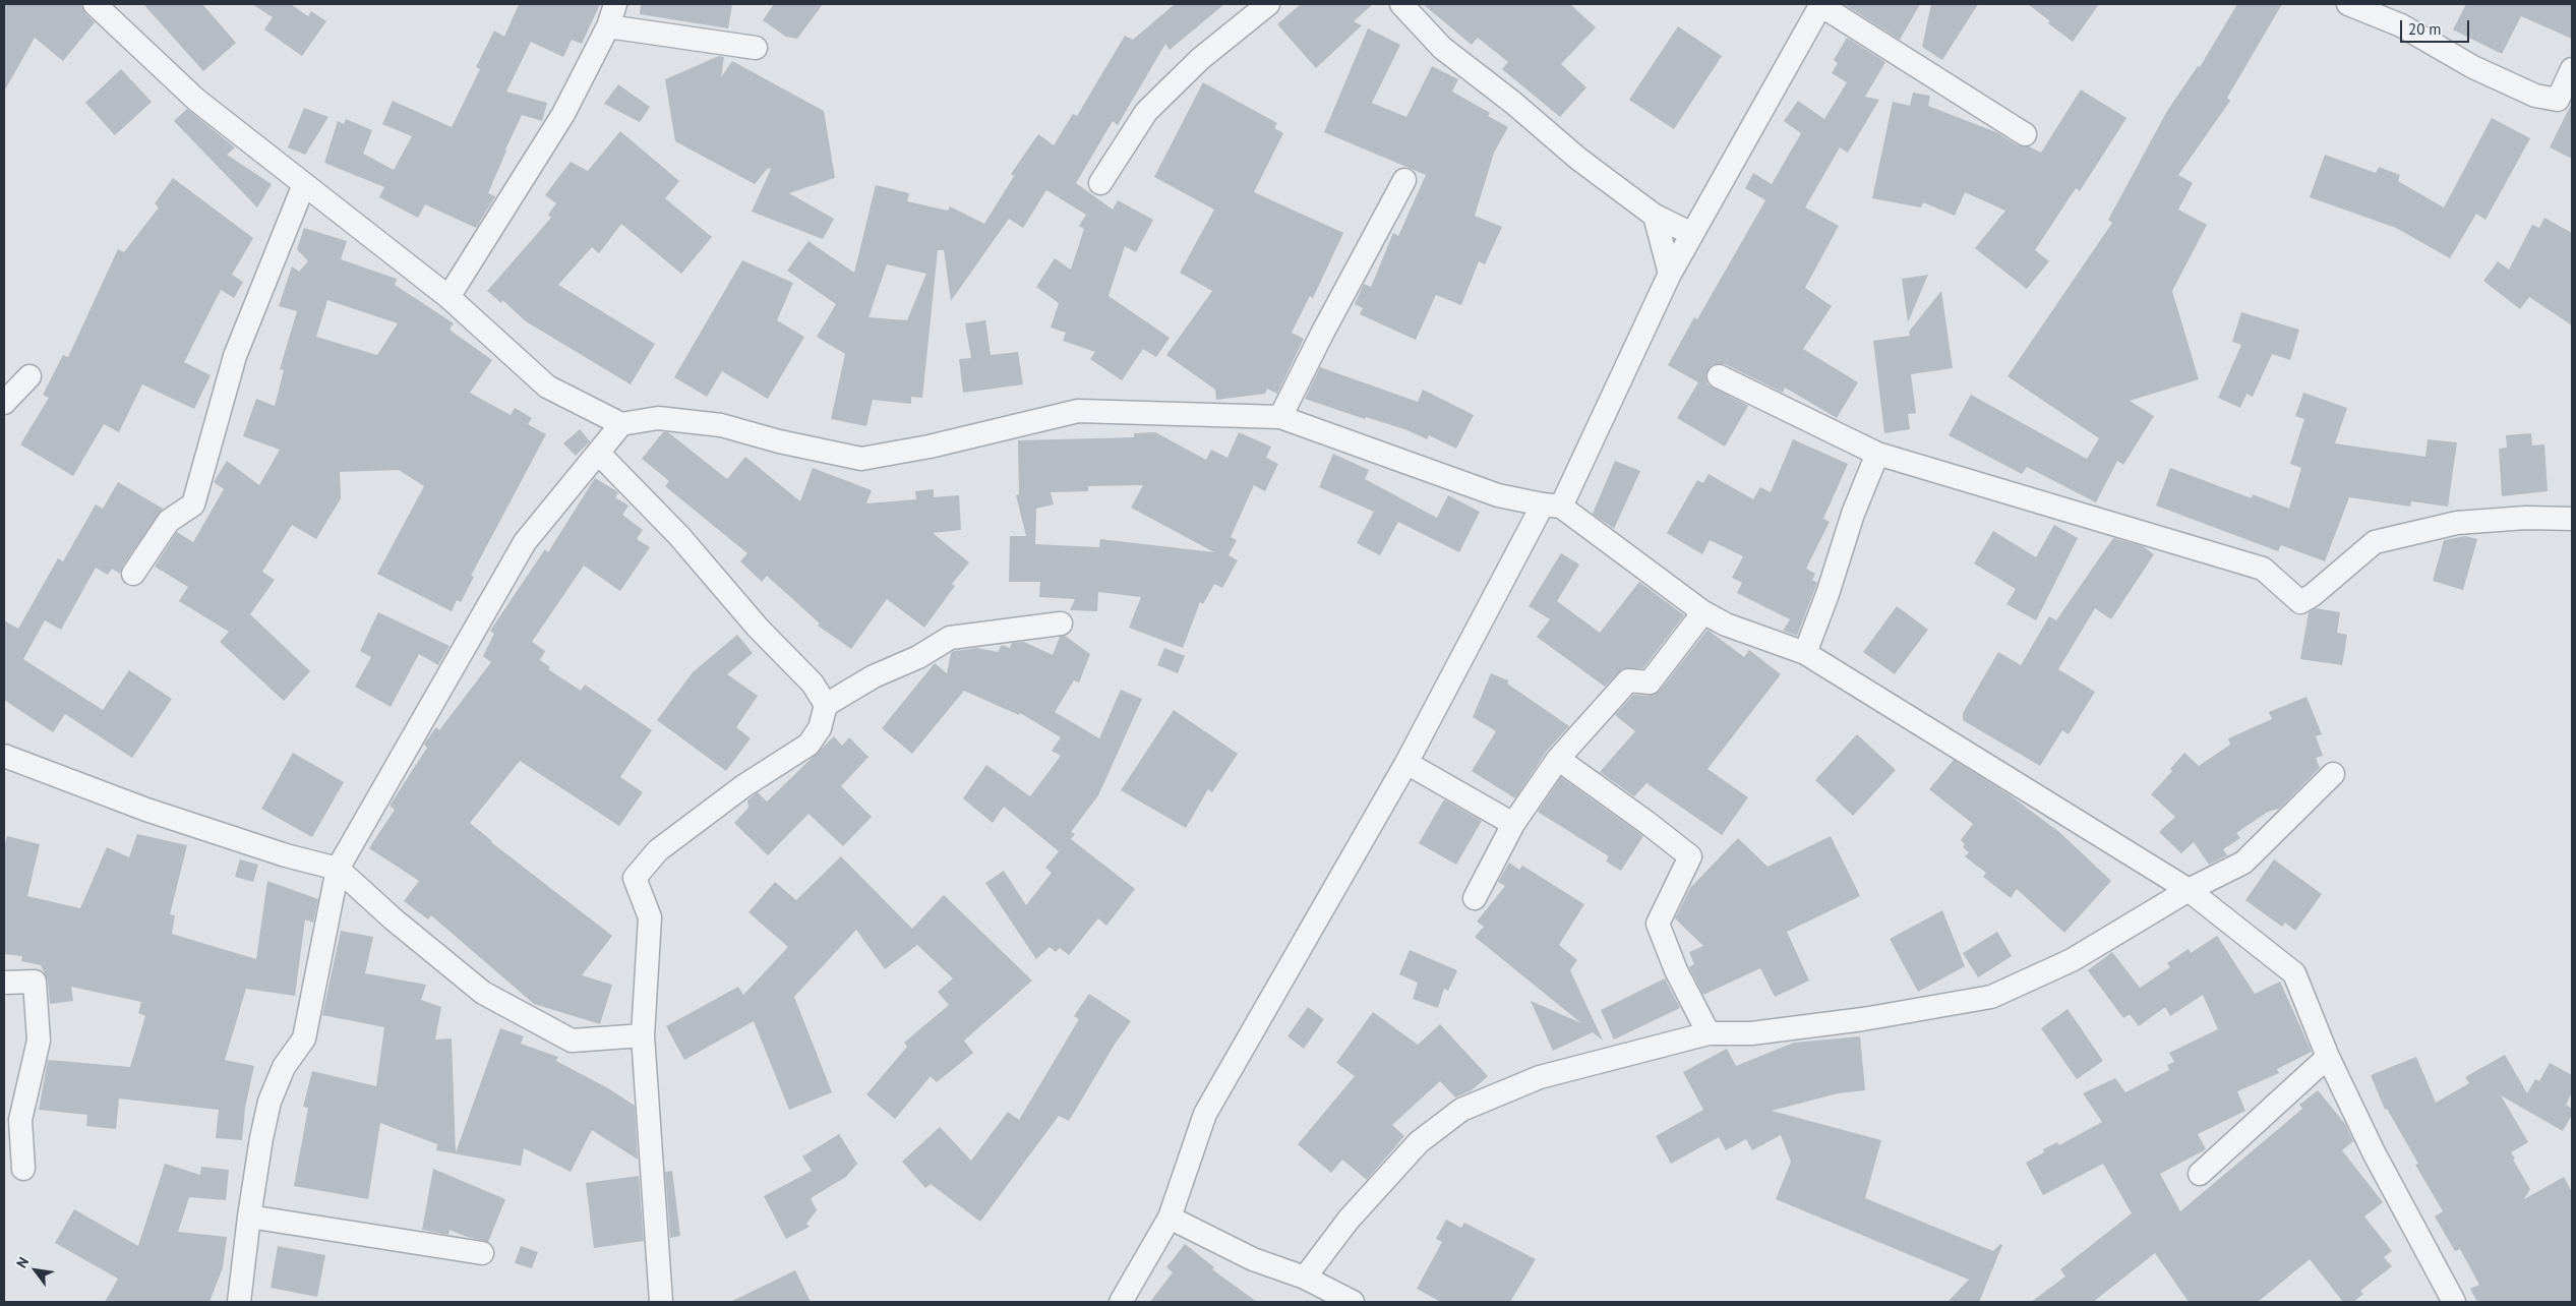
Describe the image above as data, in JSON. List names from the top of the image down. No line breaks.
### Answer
{"scale_bar":"20 m","north":"top left"}
